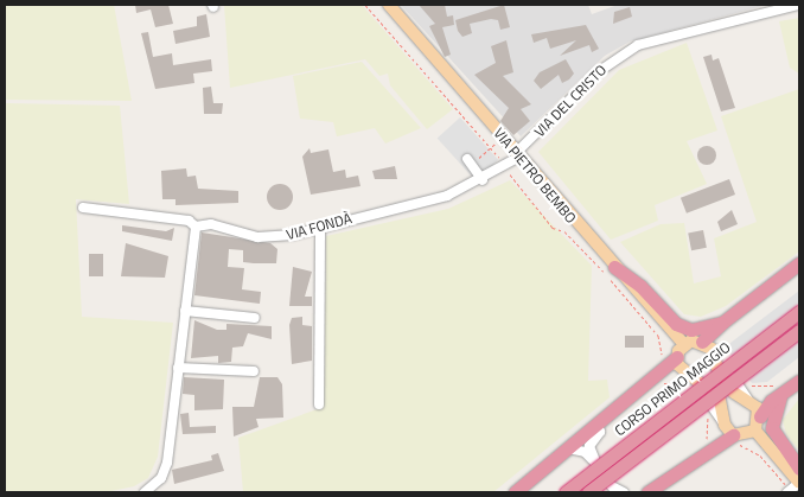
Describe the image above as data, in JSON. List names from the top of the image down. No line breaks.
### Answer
{"streets":{"highway":["CORSO PRIMO MAGGIO"],"main road":["VIA PIETRO BEMBO"],"street":["VIA DEL CRISTO","VIA FONDÀ"]},"crossings":[["VIA DEL CRISTO","VIA PIETRO BEMBO"],["VIA DEL CRISTO","VIA FONDÀ"],["VIA PIETRO BEMBO","VIA FONDÀ"]]}
